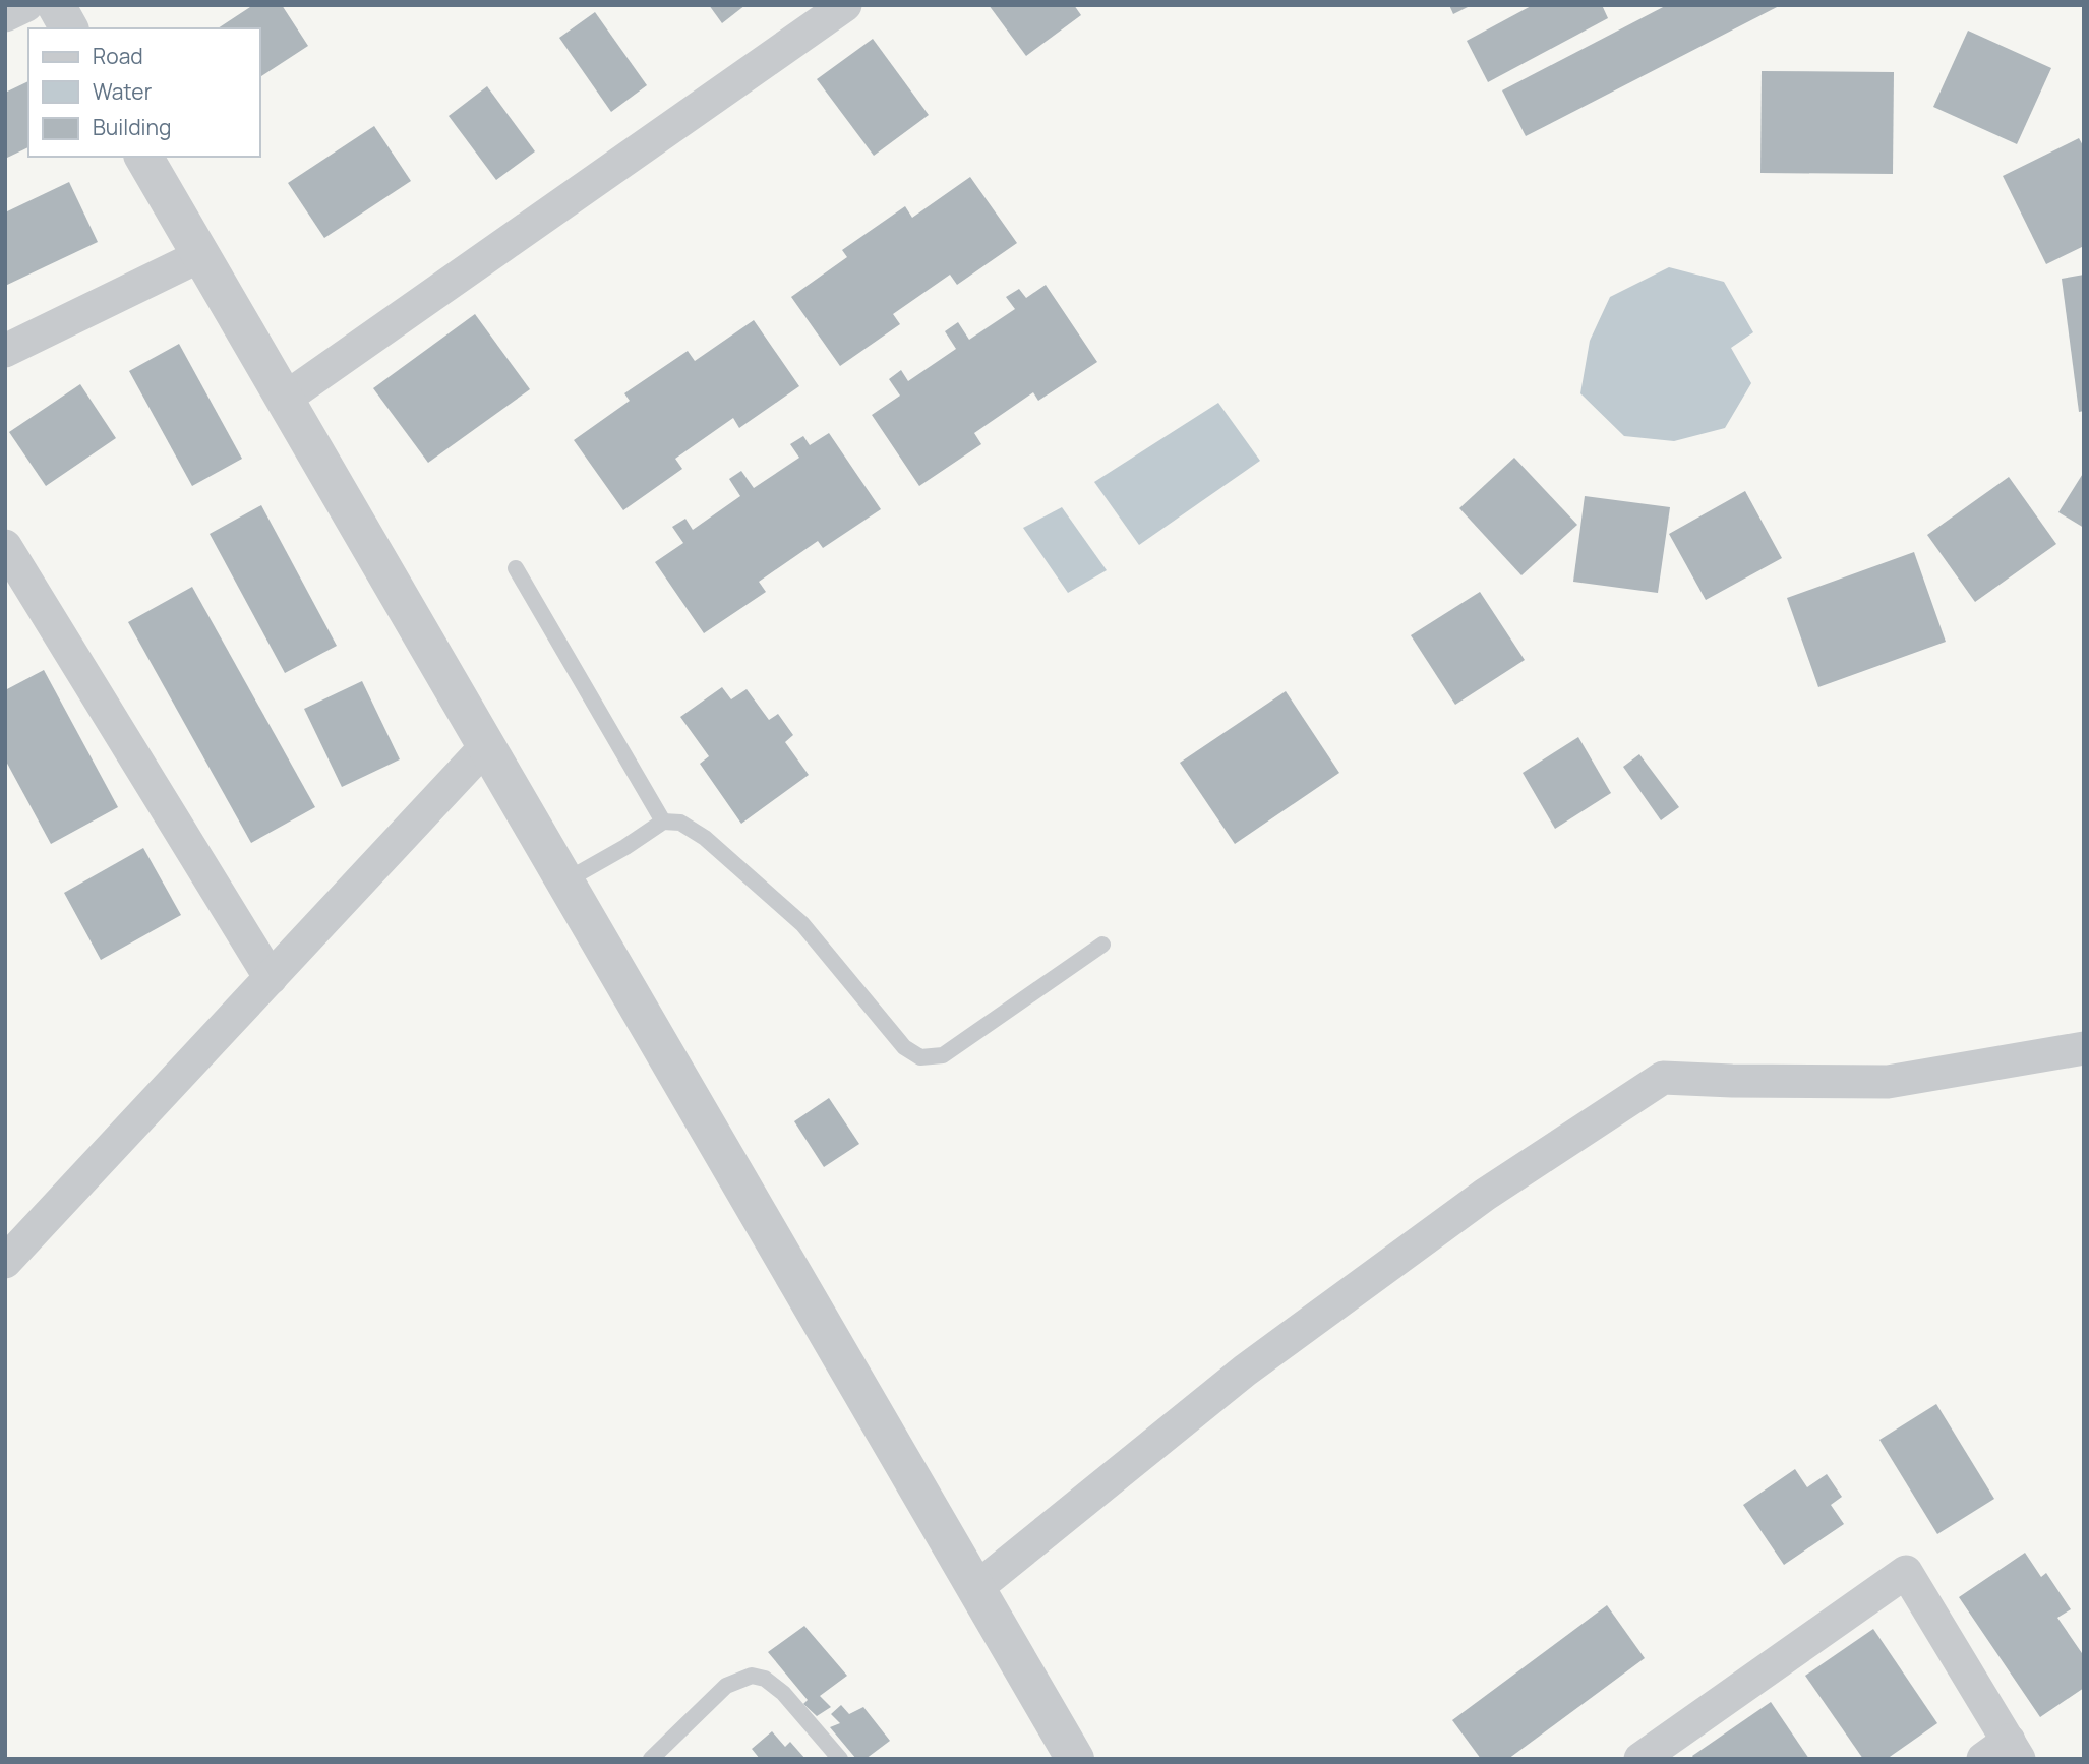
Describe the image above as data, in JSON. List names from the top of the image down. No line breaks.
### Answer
{"legend":["Road","Water","Building"]}
